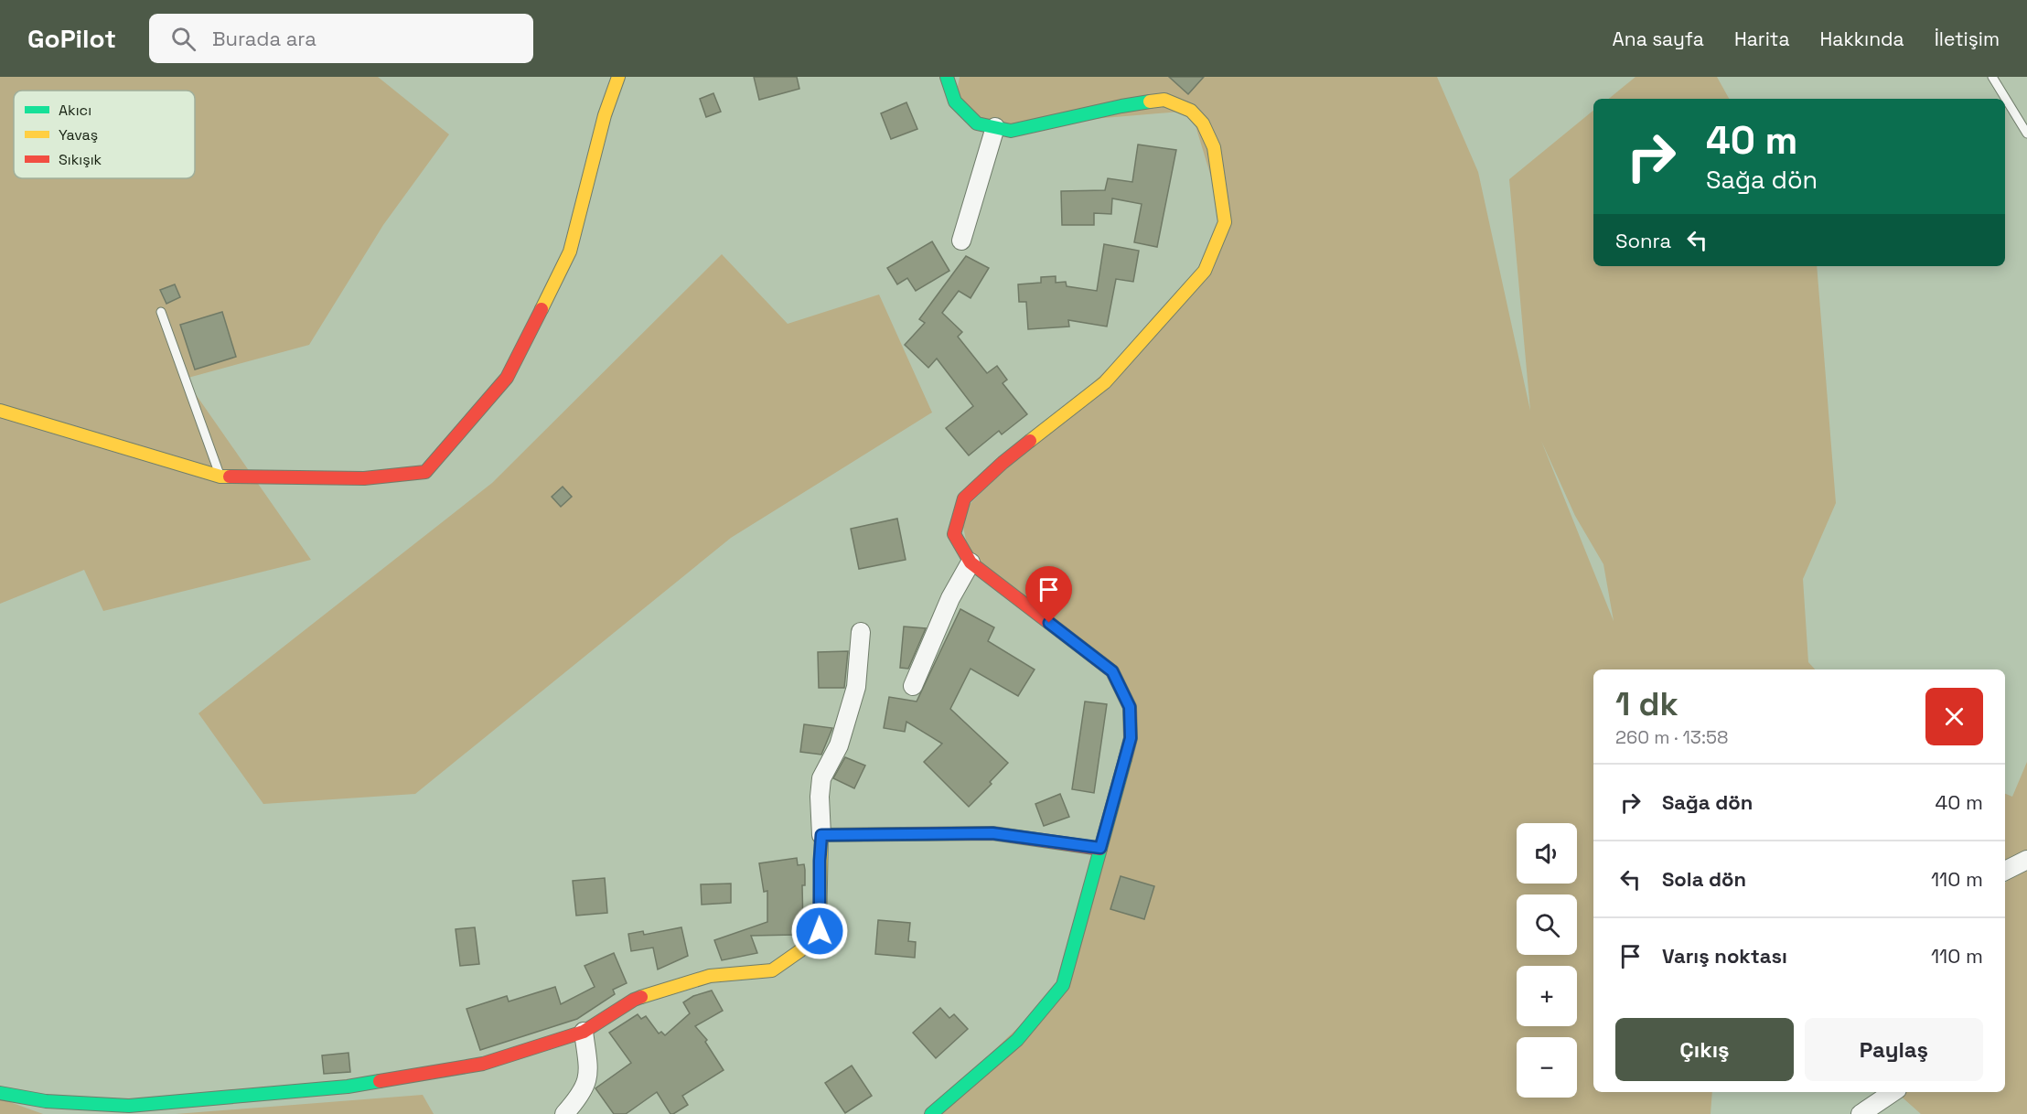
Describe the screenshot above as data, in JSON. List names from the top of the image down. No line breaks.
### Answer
{"legend":["Akıcı","Yavaş","Sıkışık"],"page":{"header":"GoPilot","search":"Burada ara","nav":["Ana sayfa","Harita","Hakkında","İletişim"],"turn":["40 m","Sağa dön"],"then":"Sonra","heading":["1 dk","260 m · 13:58"],"list":[{"name":"Sağa dön","value":"40 m"},{"name":"Sola dön","value":"110 m"},{"name":"Varış noktası","value":"110 m"}],"map_buttons":["+","−"],"buttons":["Çıkış","Paylaş"]}}
